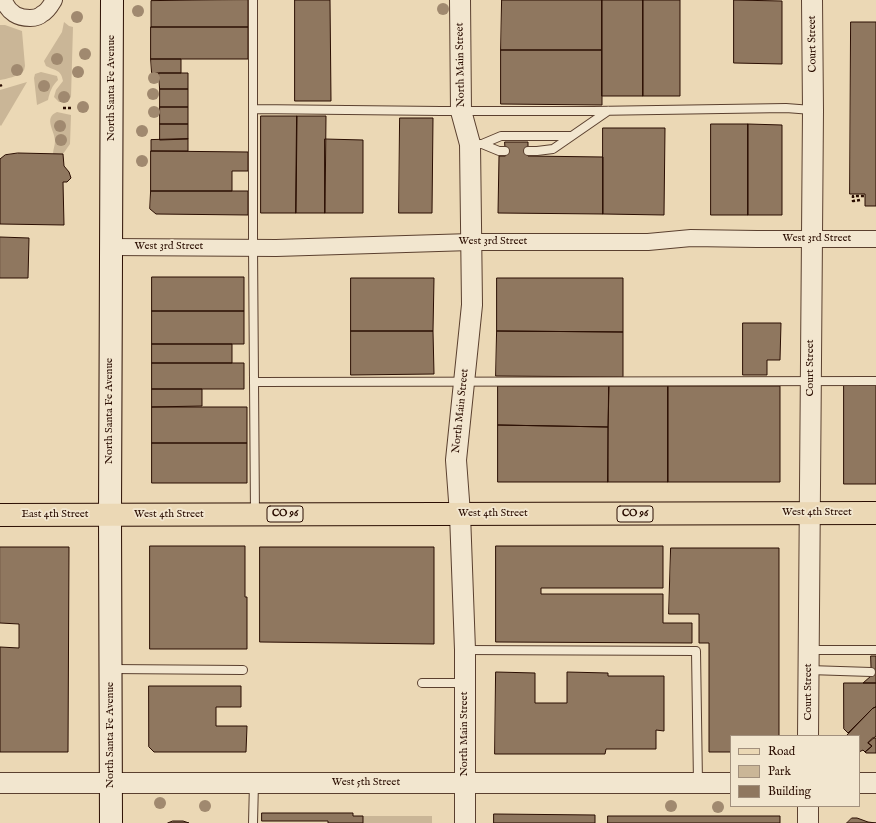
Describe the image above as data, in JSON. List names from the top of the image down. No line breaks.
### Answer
{"streets":{"main road":["North Santa Fe Avenue","West 4th Street","CO 96","East 4th Street"],"street":["Court Street","North Main Street","West 3rd Street","West 5th Street"]},"crossings":[["Court Street","West 3rd Street"],["Court Street","West 4th Street"],["North Main Street","West 3rd Street"],["North Main Street","West 4th Street"],["North Main Street","West 5th Street"],["North Santa Fe Avenue","West 3rd Street"],["North Santa Fe Avenue","West 4th Street"],["North Santa Fe Avenue","East 4th Street"],["North Santa Fe Avenue","West 5th Street"],["West 4th Street","East 4th Street"]],"legend":["Road","Park","Building"]}
